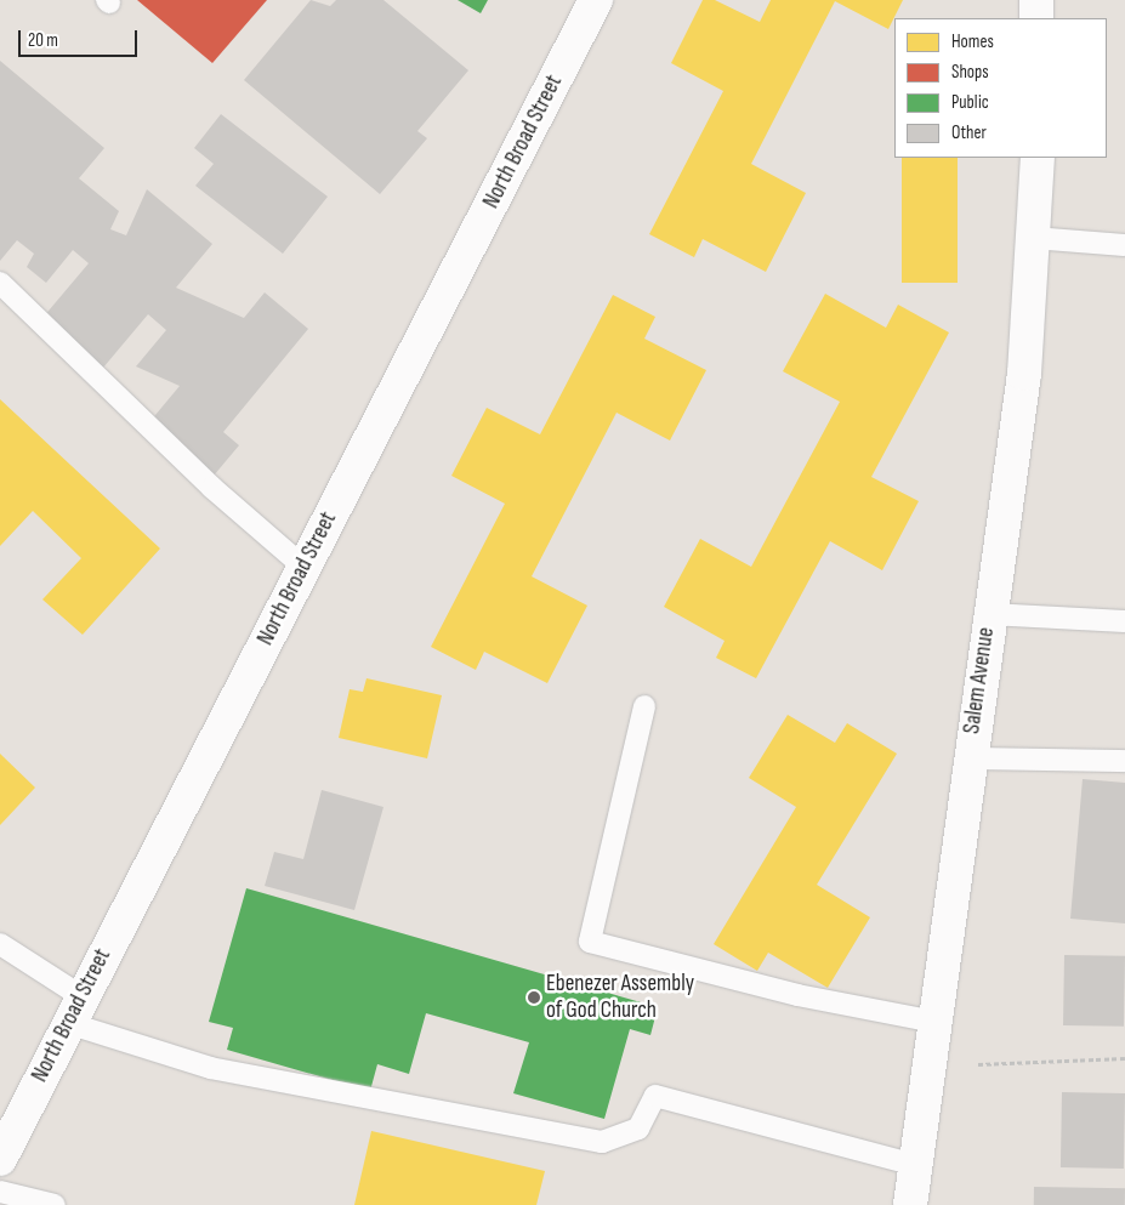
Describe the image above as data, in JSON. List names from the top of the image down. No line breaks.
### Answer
{"streets":{"main road":["North Broad Street","Salem Avenue"]},"places":["Ebenezer Assembly of God Church"],"legend":["Homes","Shops","Public","Other"],"scale_bar":"20 m"}
